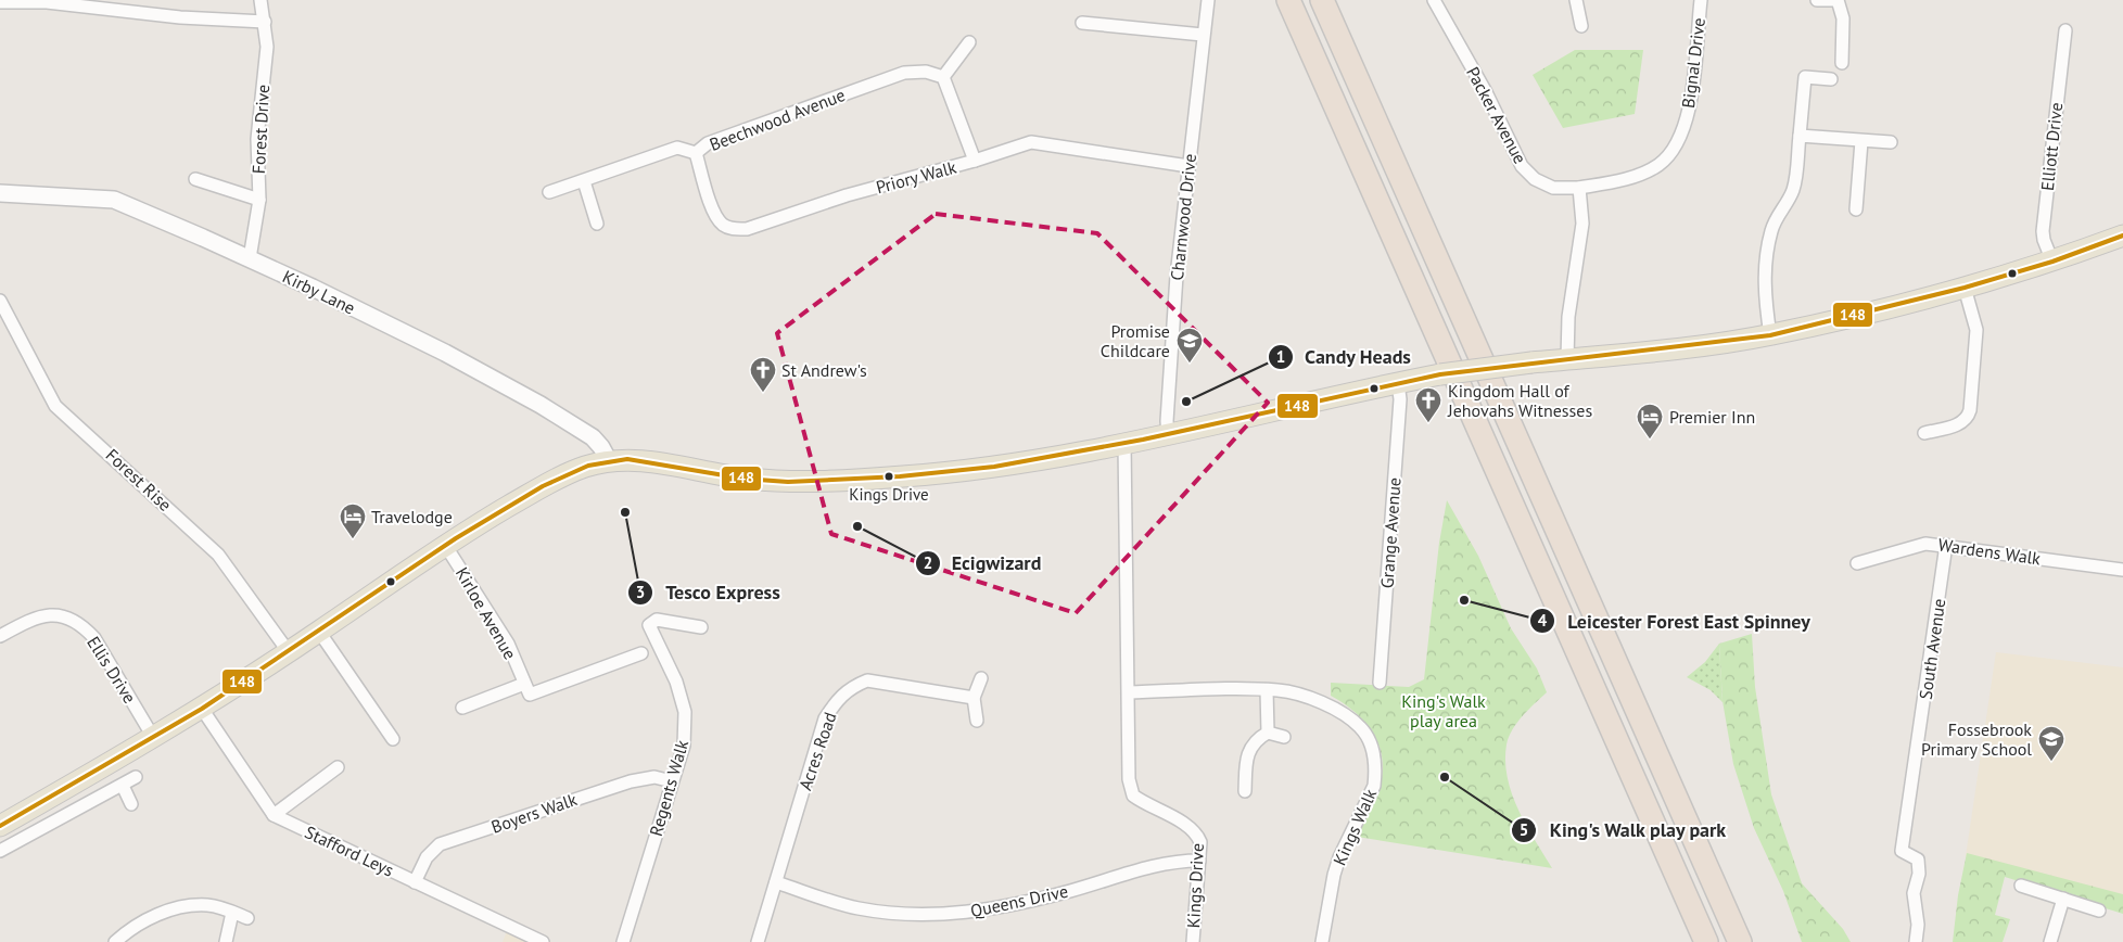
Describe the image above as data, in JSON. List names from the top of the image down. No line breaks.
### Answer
{"streets":{"street":["Bignal Drive","Packer Avenue","Beechwood Avenue","Forest Drive","Elliott Drive","Priory Walk","Charnwood Drive","Kirby Lane","Forest Rise","Grange Avenue","Wardens Walk","Kirloe Avenue","South Avenue","Ellis Drive","Acres Road","Regents Walk","Boyers Walk","Kings Walk","Stafford Leys","Kings Drive","Queens Drive"]},"crossings":[["Bignal Drive","Packer Avenue"],["Beechwood Avenue","Priory Walk"],["Forest Drive","Kirby Lane"],["Priory Walk","Charnwood Drive"],["Wardens Walk","South Avenue"],["Acres Road","Queens Drive"],["Regents Walk","Boyers Walk"],["Boyers Walk","Stafford Leys"],["Kings Walk","Kings Drive"],["Kings Drive","Queens Drive"]],"parks":["King's Walk play area"],"places":{"school or university":["Promise Childcare","Fossebrook Primary School"],"church":["St Andrew's","Kingdom Hall of Jehovahs Witnesses"],"other":["Candy Heads","Kings Drive","Tesco Express","Ecigwizard","Leicester Forest East Spinney","King's Walk play park"],"hotel":["Premier Inn","Travelodge"]},"lines":["transit line 148"]}
